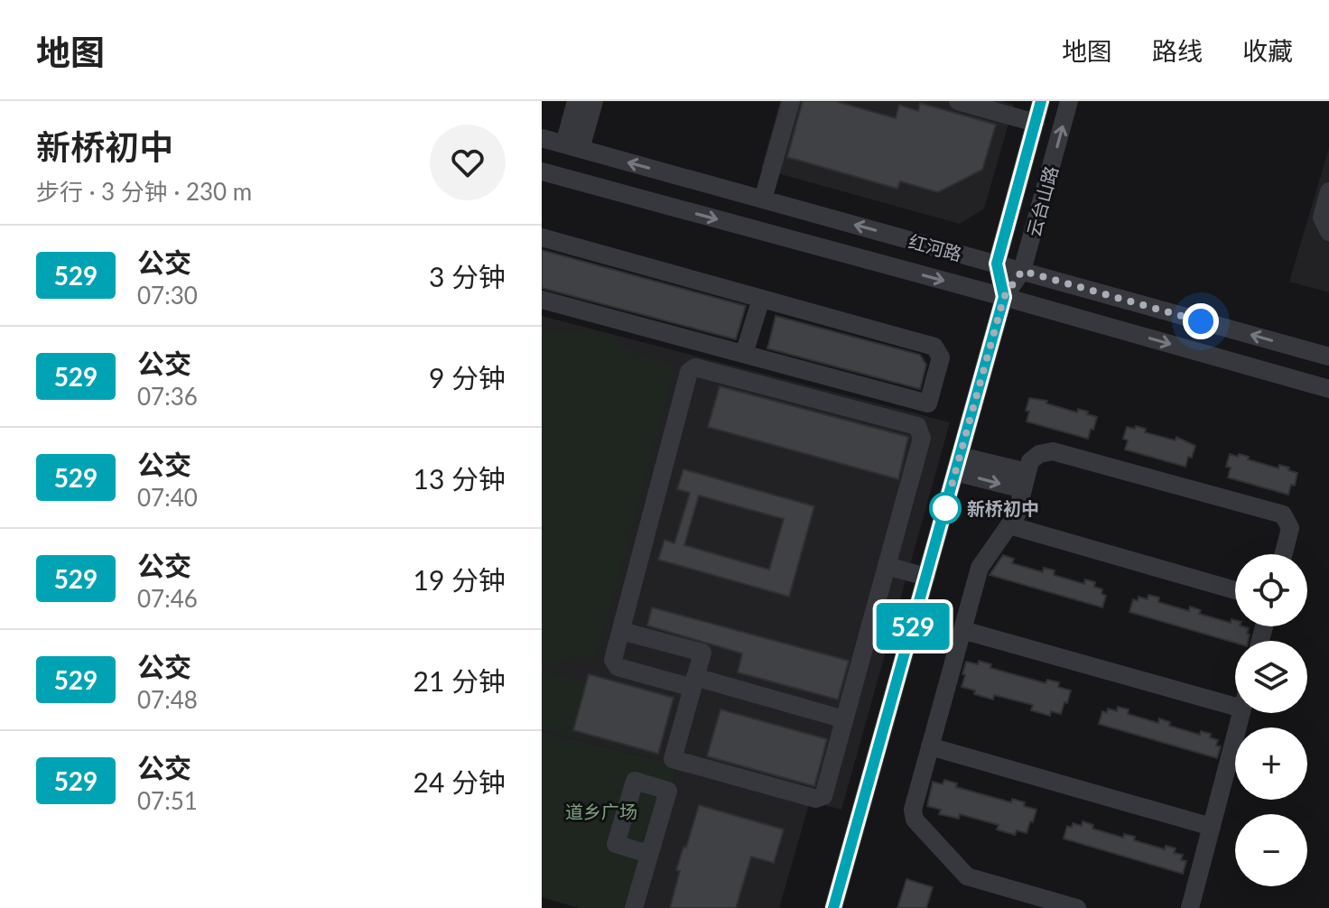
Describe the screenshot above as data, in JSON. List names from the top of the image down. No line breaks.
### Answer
{"streets":{"street":["云台山路","红河路"]},"crossings":[["云台山路","红河路"]],"parks":["道乡广场"],"places":["新桥初中"],"lines":["bus line 529"],"page":{"header":"地图","nav":["地图","路线","收藏"],"heading":["新桥初中","步行 · 3 分钟 · 230 m"],"on_map":"529","list":[{"mark":"529","name":"公交","note":"07:30","value":"3 分钟"},{"mark":"529","name":"公交","note":"07:36","value":"9 分钟"},{"mark":"529","name":"公交","note":"07:40","value":"13 分钟"},{"mark":"529","name":"公交","note":"07:46","value":"19 分钟"},{"mark":"529","name":"公交","note":"07:48","value":"21 分钟"},{"mark":"529","name":"公交","note":"07:51","value":"24 分钟"}],"map_buttons":["+","−"]}}
